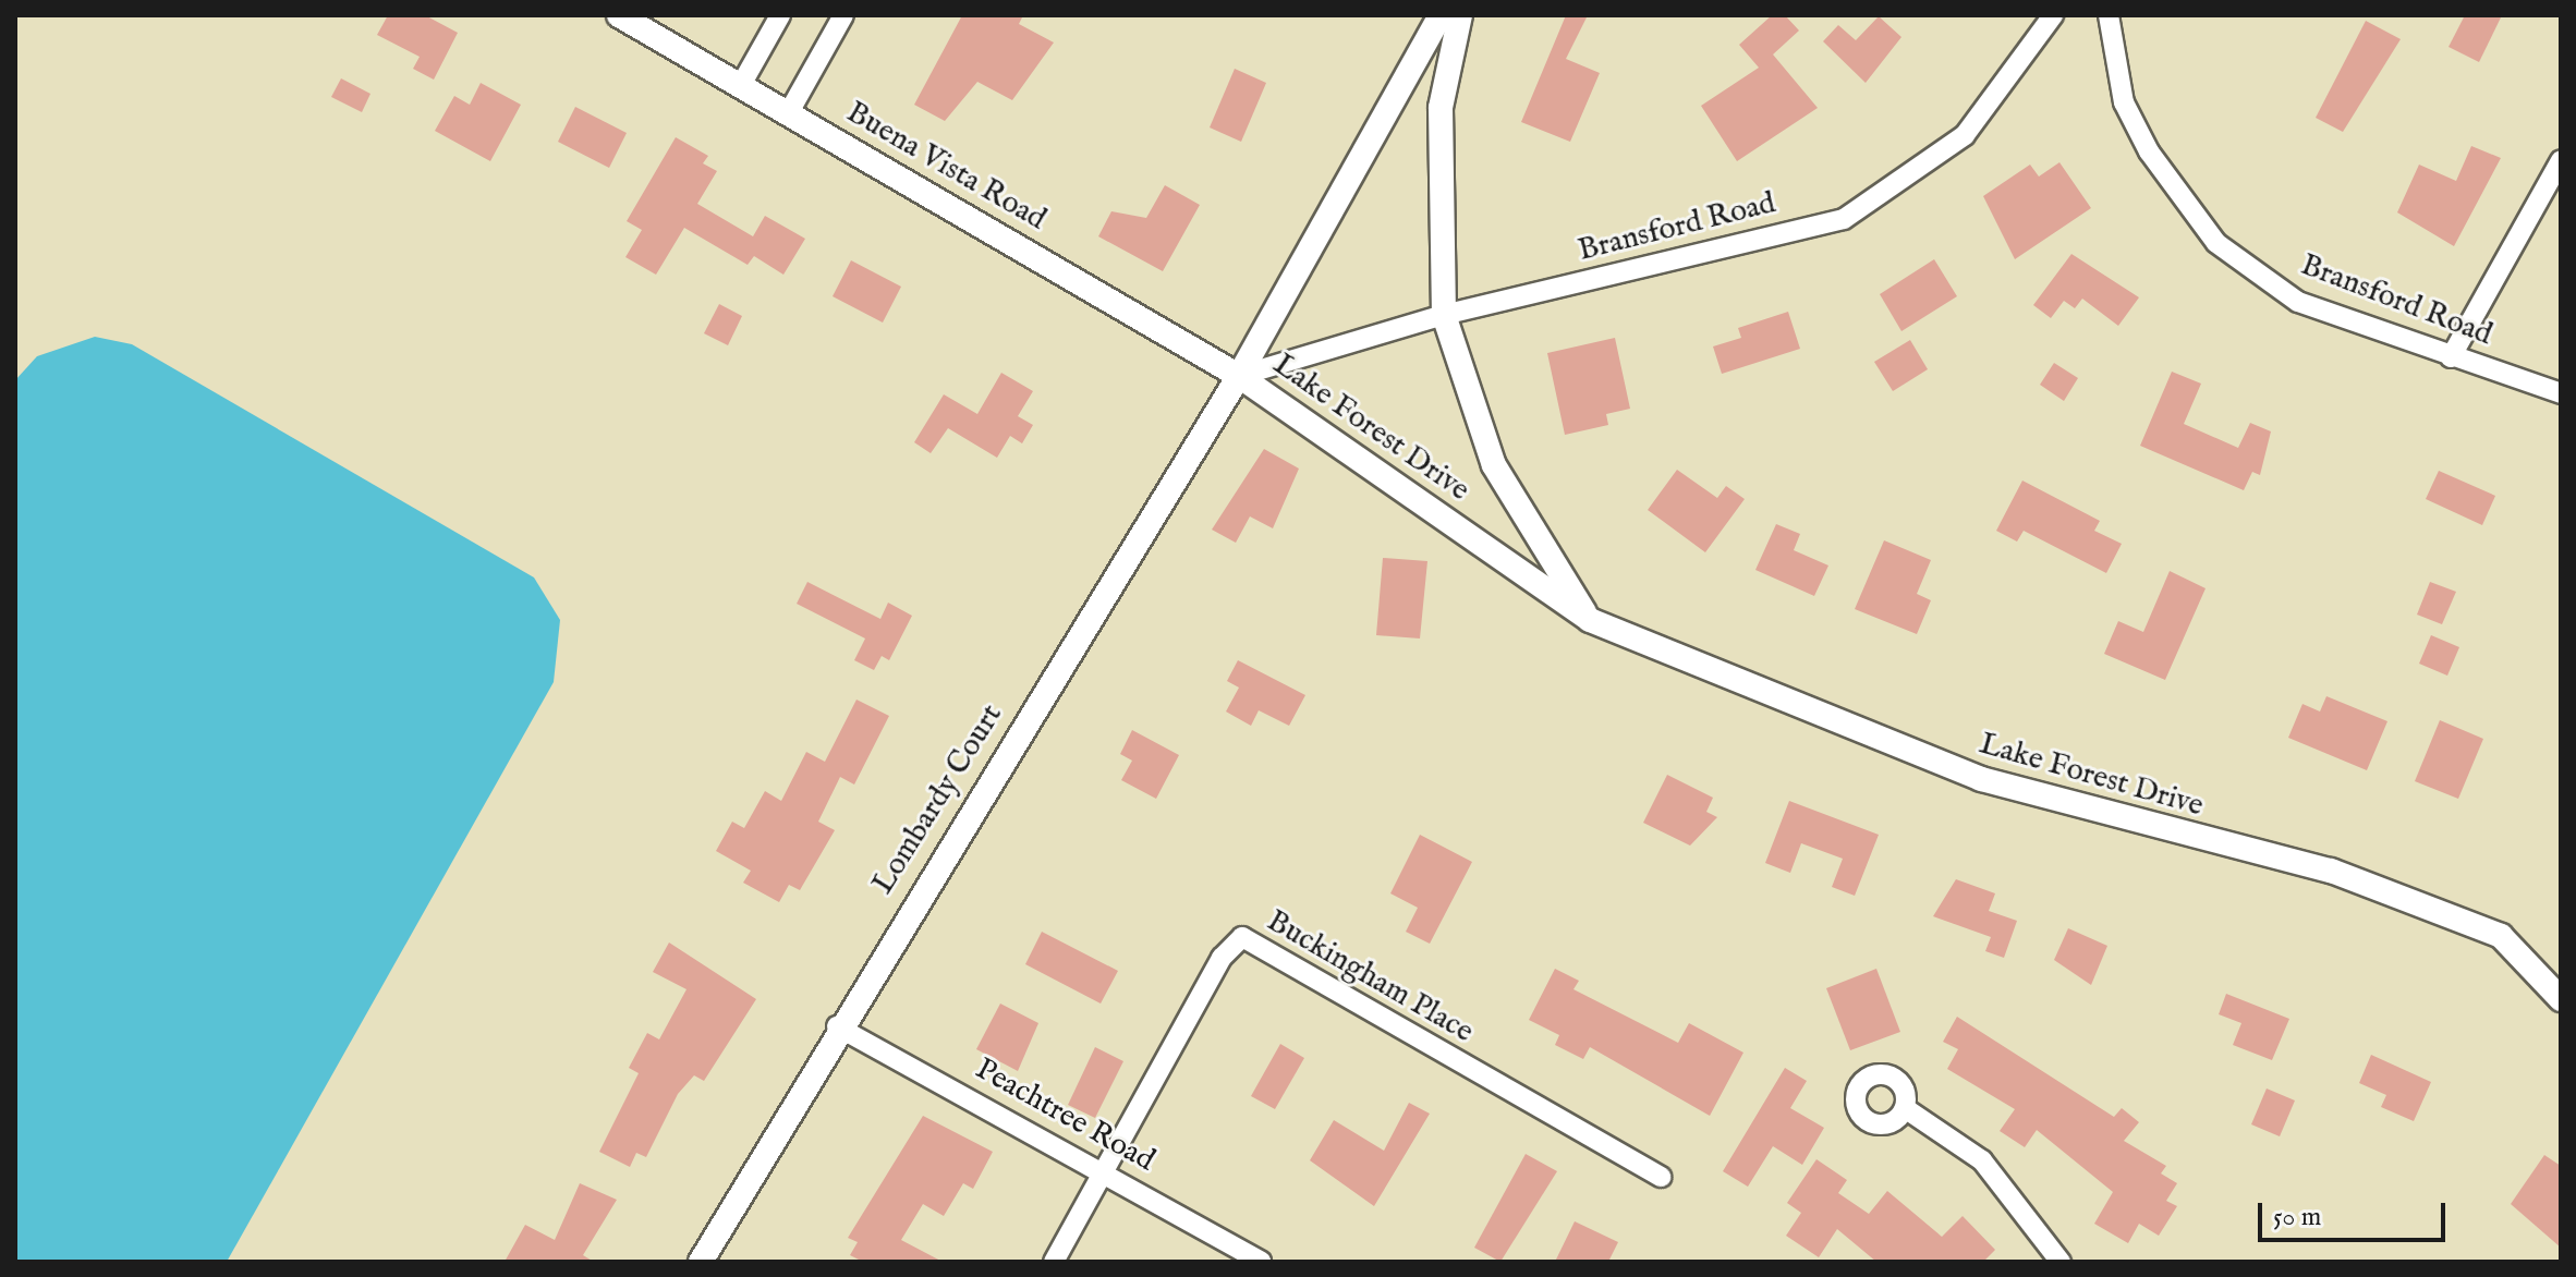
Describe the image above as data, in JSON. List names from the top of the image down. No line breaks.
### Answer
{"streets":{"street":["Buena Vista Road","Bransford Road","Lake Forest Drive","Lombardy Court","Buckingham Place","Peachtree Road"]},"crossings":[["Buena Vista Road","Bransford Road"],["Buena Vista Road","Lake Forest Drive"],["Buena Vista Road","Lombardy Court"],["Bransford Road","Lake Forest Drive"],["Bransford Road","Lombardy Court"],["Lake Forest Drive","Lombardy Court"],["Lombardy Court","Peachtree Road"],["Buckingham Place","Peachtree Road"]],"scale_bar":"50 m"}
